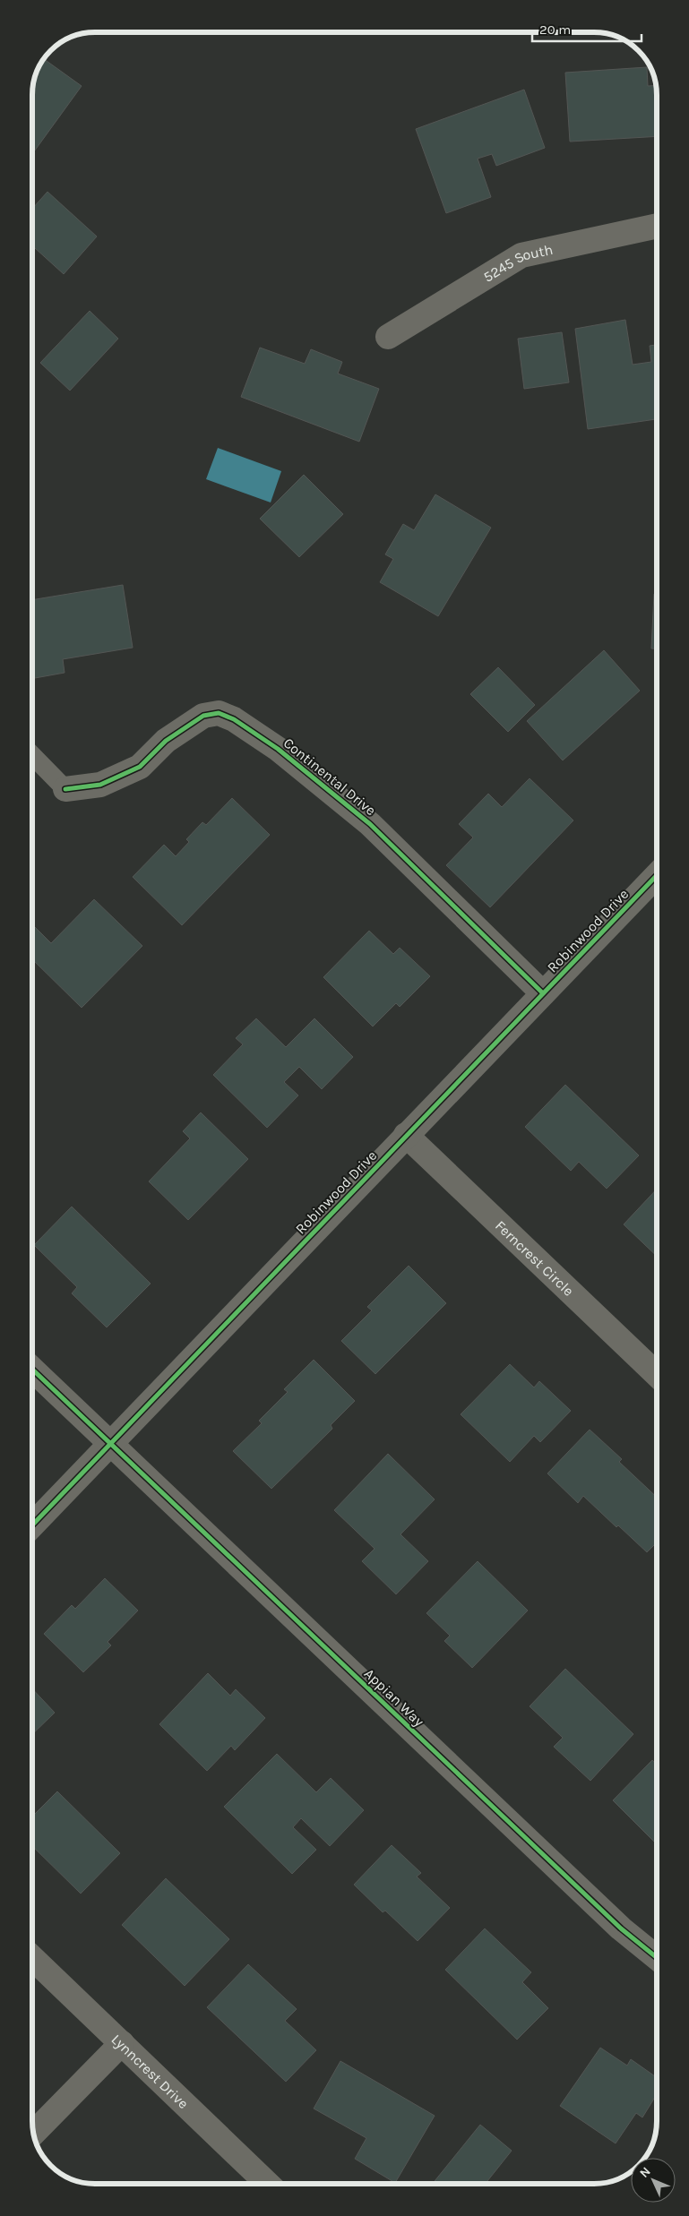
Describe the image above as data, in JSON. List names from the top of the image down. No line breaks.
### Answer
{"streets":{"street":["5245 South","Continental Drive","Robinwood Drive","Ferncrest Circle","Appian Way","Lynncrest Drive"]},"crossings":[["Continental Drive","Robinwood Drive"],["Robinwood Drive","Ferncrest Circle"],["Robinwood Drive","Appian Way"]],"scale_bar":"20 m","north":"top left"}
